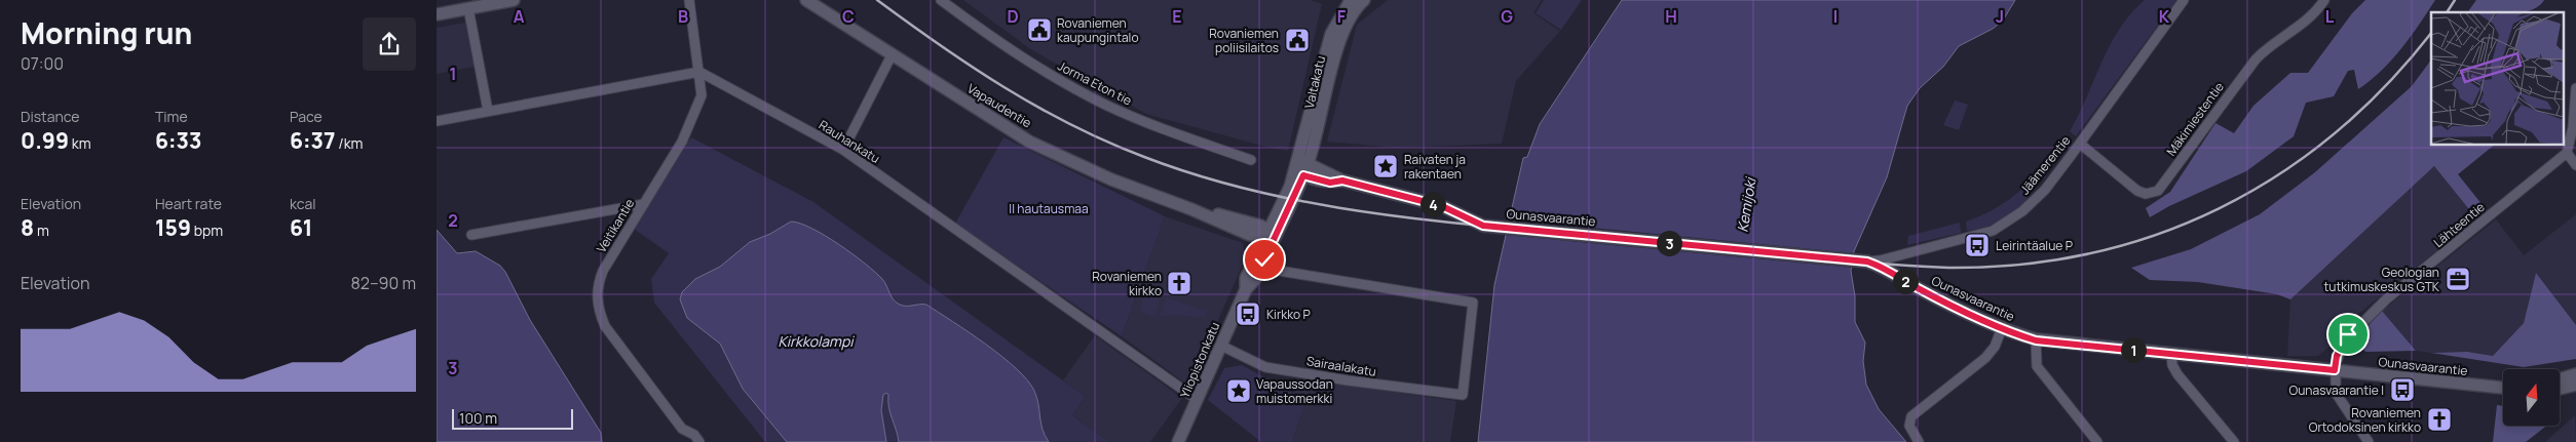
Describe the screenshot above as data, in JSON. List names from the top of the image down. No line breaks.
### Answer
{"streets":{"street":["Valtakatu","Jorma Eton tie","Vapaudentie","Mäkimiestentie","Rauhankatu","Jäämerentie","Ounasvaarantie","Lähteentie","Veitikantie","Yliopistonkatu","Sairaalakatu"]},"crossings":[["Valtakatu","Ounasvaarantie"],["Valtakatu","Yliopistonkatu"],["Vapaudentie","Yliopistonkatu"],["Mäkimiestentie","Jäämerentie"],["Rauhankatu","Veitikantie"],["Rauhankatu","Yliopistonkatu"],["Jäämerentie","Ounasvaarantie"],["Ounasvaarantie","Lähteentie"],["Ounasvaarantie","Yliopistonkatu"],["Yliopistonkatu","Sairaalakatu"]],"water":["Kemijoki","Kirkkolampi"],"parks":["II hautausmaa"],"places":{"public building":["Rovaniemen kaupungintalo","Rovaniemen poliisilaitos"],"place":["Raivaten ja rakentaen","Vapaussodan muistomerkki"],"bus stop":["Leirintäalue P","Kirkko P","Ounasvaarantie I"],"office":["Geologian tutkimuskeskus GTK"],"church":["Rovaniemen kirkko","Rovaniemen Ortodoksinen kirkko"]},"scale_bar":"100 m","north":"top","page":{"heading":["Morning run","07:00"],"stats":[["Distance","0.99 km"],["Time","6:33"],["Pace","6:37 /km"],["Elevation","8 m"],["Heart rate","159 bpm"],["kcal","61"]],"pins":["4","3","2","1"],"chart":["Elevation","82–90 m"],"scale":"100 m"},"grid":{"columns":["A","B","C","D","E","F","G","H","I","J","K","L"],"rows":["1","2","3"]}}
